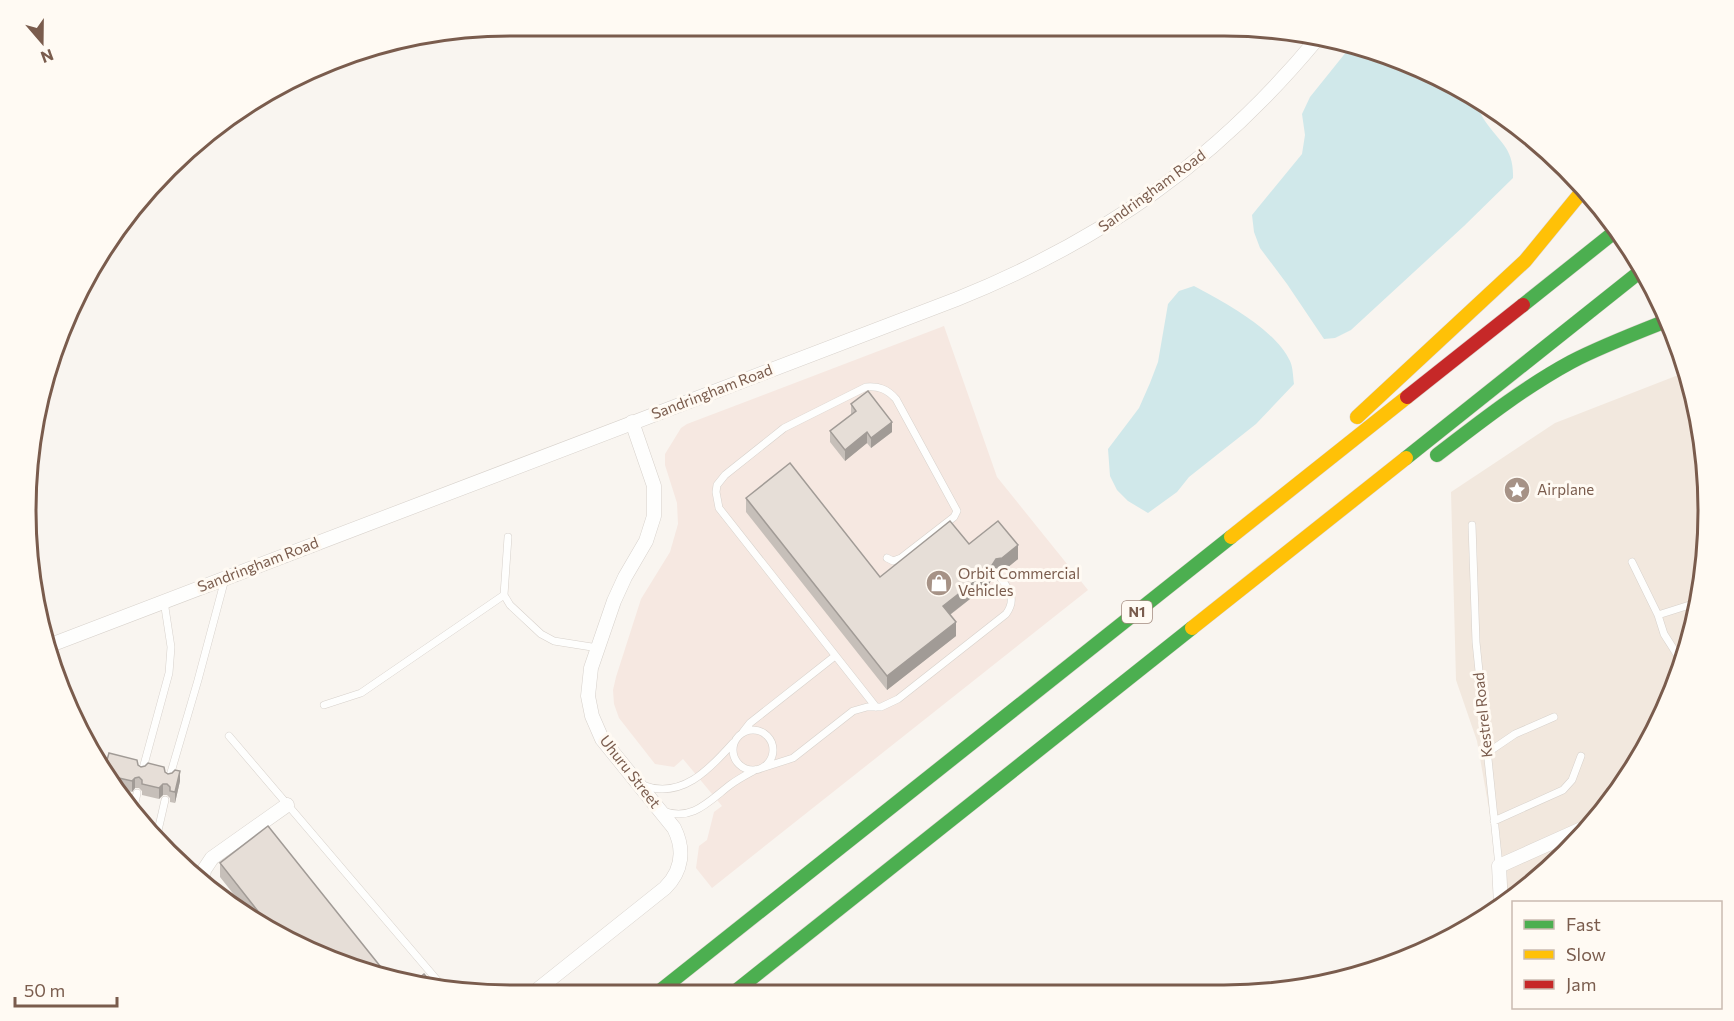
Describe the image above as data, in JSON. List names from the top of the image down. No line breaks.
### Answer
{"streets":{"highway":["N1"],"street":["Sandringham Road","Kestrel Road","Uhuru Street"]},"crossings":[["Sandringham Road","Uhuru Street"]],"places":{"place":["Airplane"],"shop":["Orbit Commercial Vehicles"]},"legend":["Fast","Slow","Jam"],"scale_bar":"50 m","north":"bottom"}
